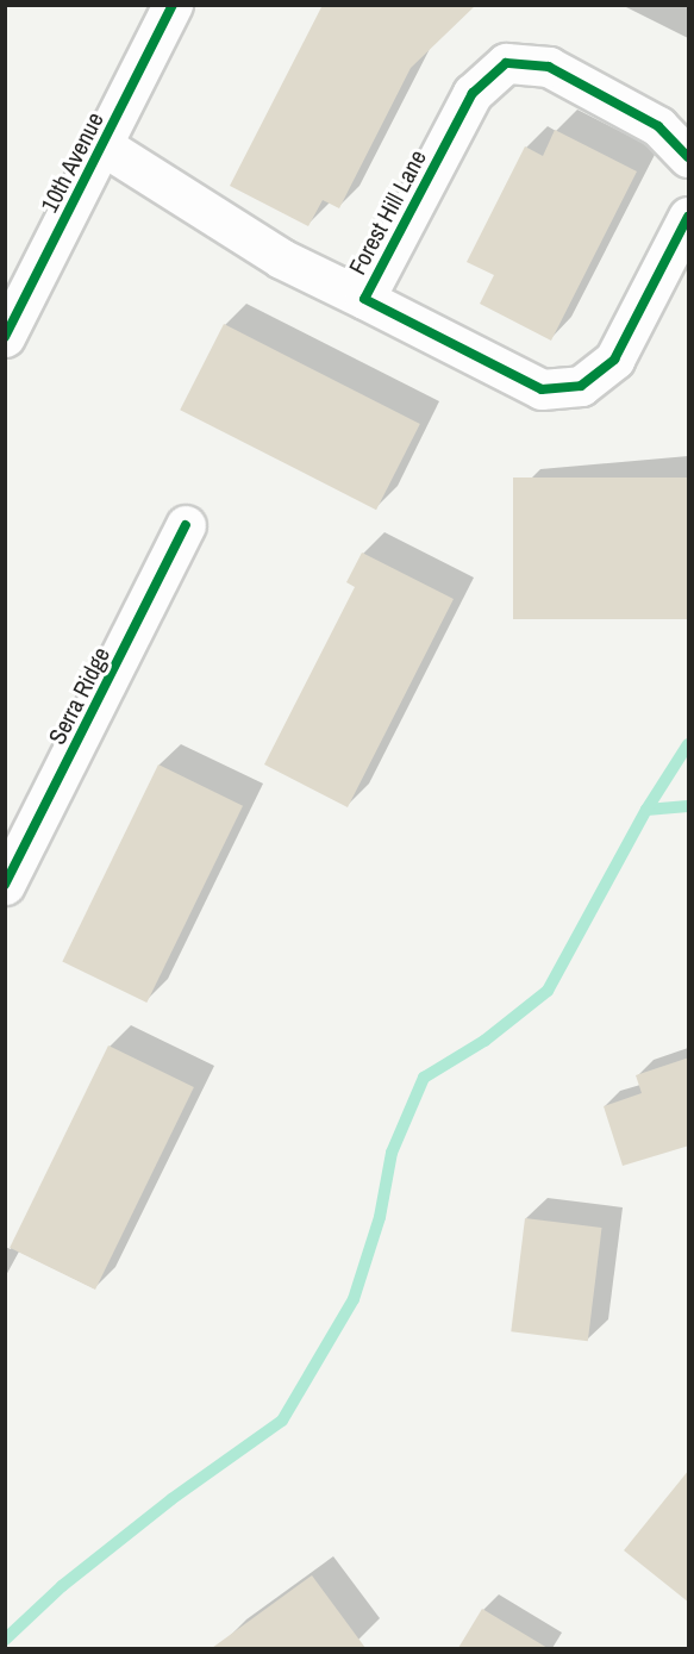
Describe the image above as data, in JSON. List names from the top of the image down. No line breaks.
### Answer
{"streets":{"street":["10th Avenue","Forest Hill Lane","Serra Ridge"]},"crossings":[["10th Avenue","Forest Hill Lane"]]}
